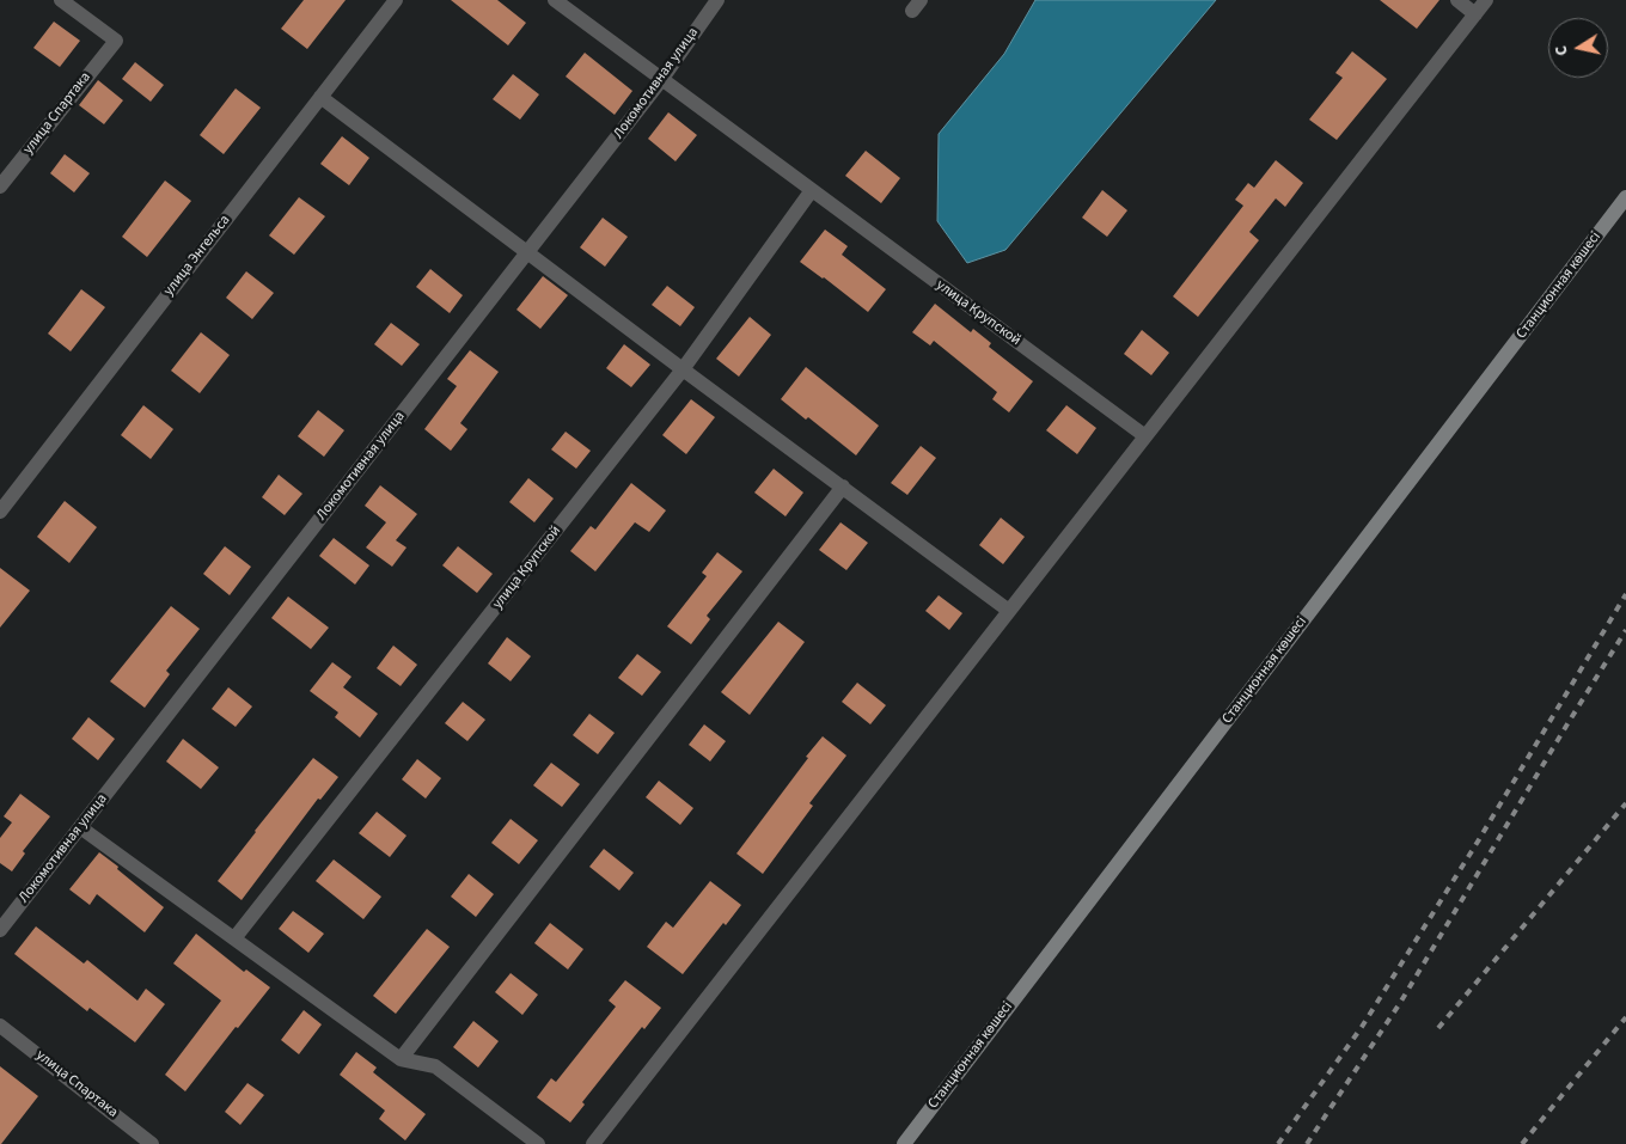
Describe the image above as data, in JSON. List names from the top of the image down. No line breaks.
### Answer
{"streets":{"street":["Локомотивная улица","улица Спартака","улица Энгельса","Станционная көшесі","улица Крупской"]},"crossings":[["Локомотивная улица","улица Крупской"]],"north":"left"}
